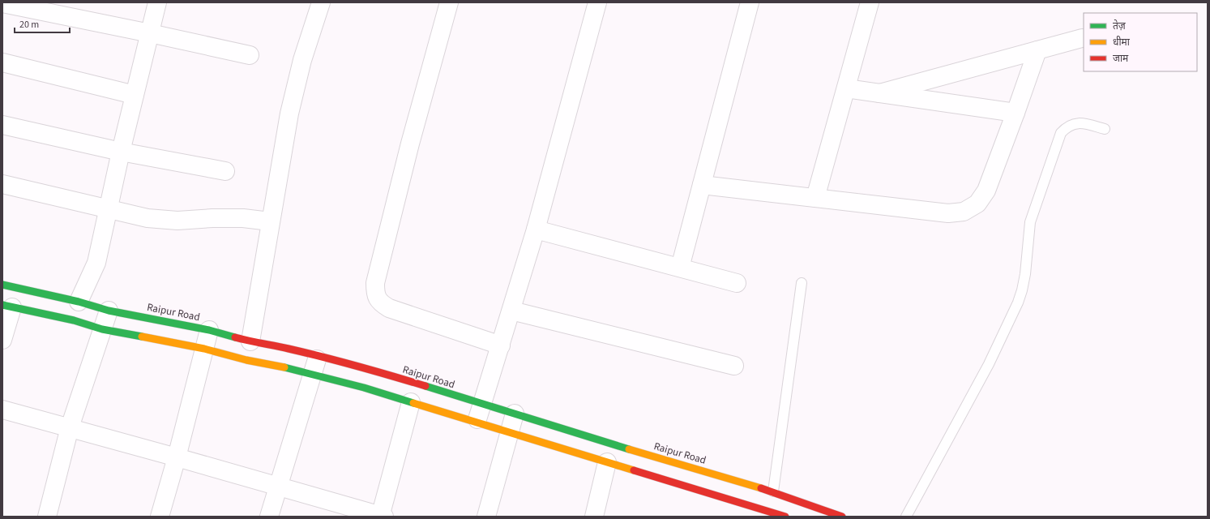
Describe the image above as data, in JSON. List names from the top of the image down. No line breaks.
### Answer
{"streets":{"main road":["Raipur Road"]},"legend":["तेज़","धीमा","जाम"],"scale_bar":"20 m"}
